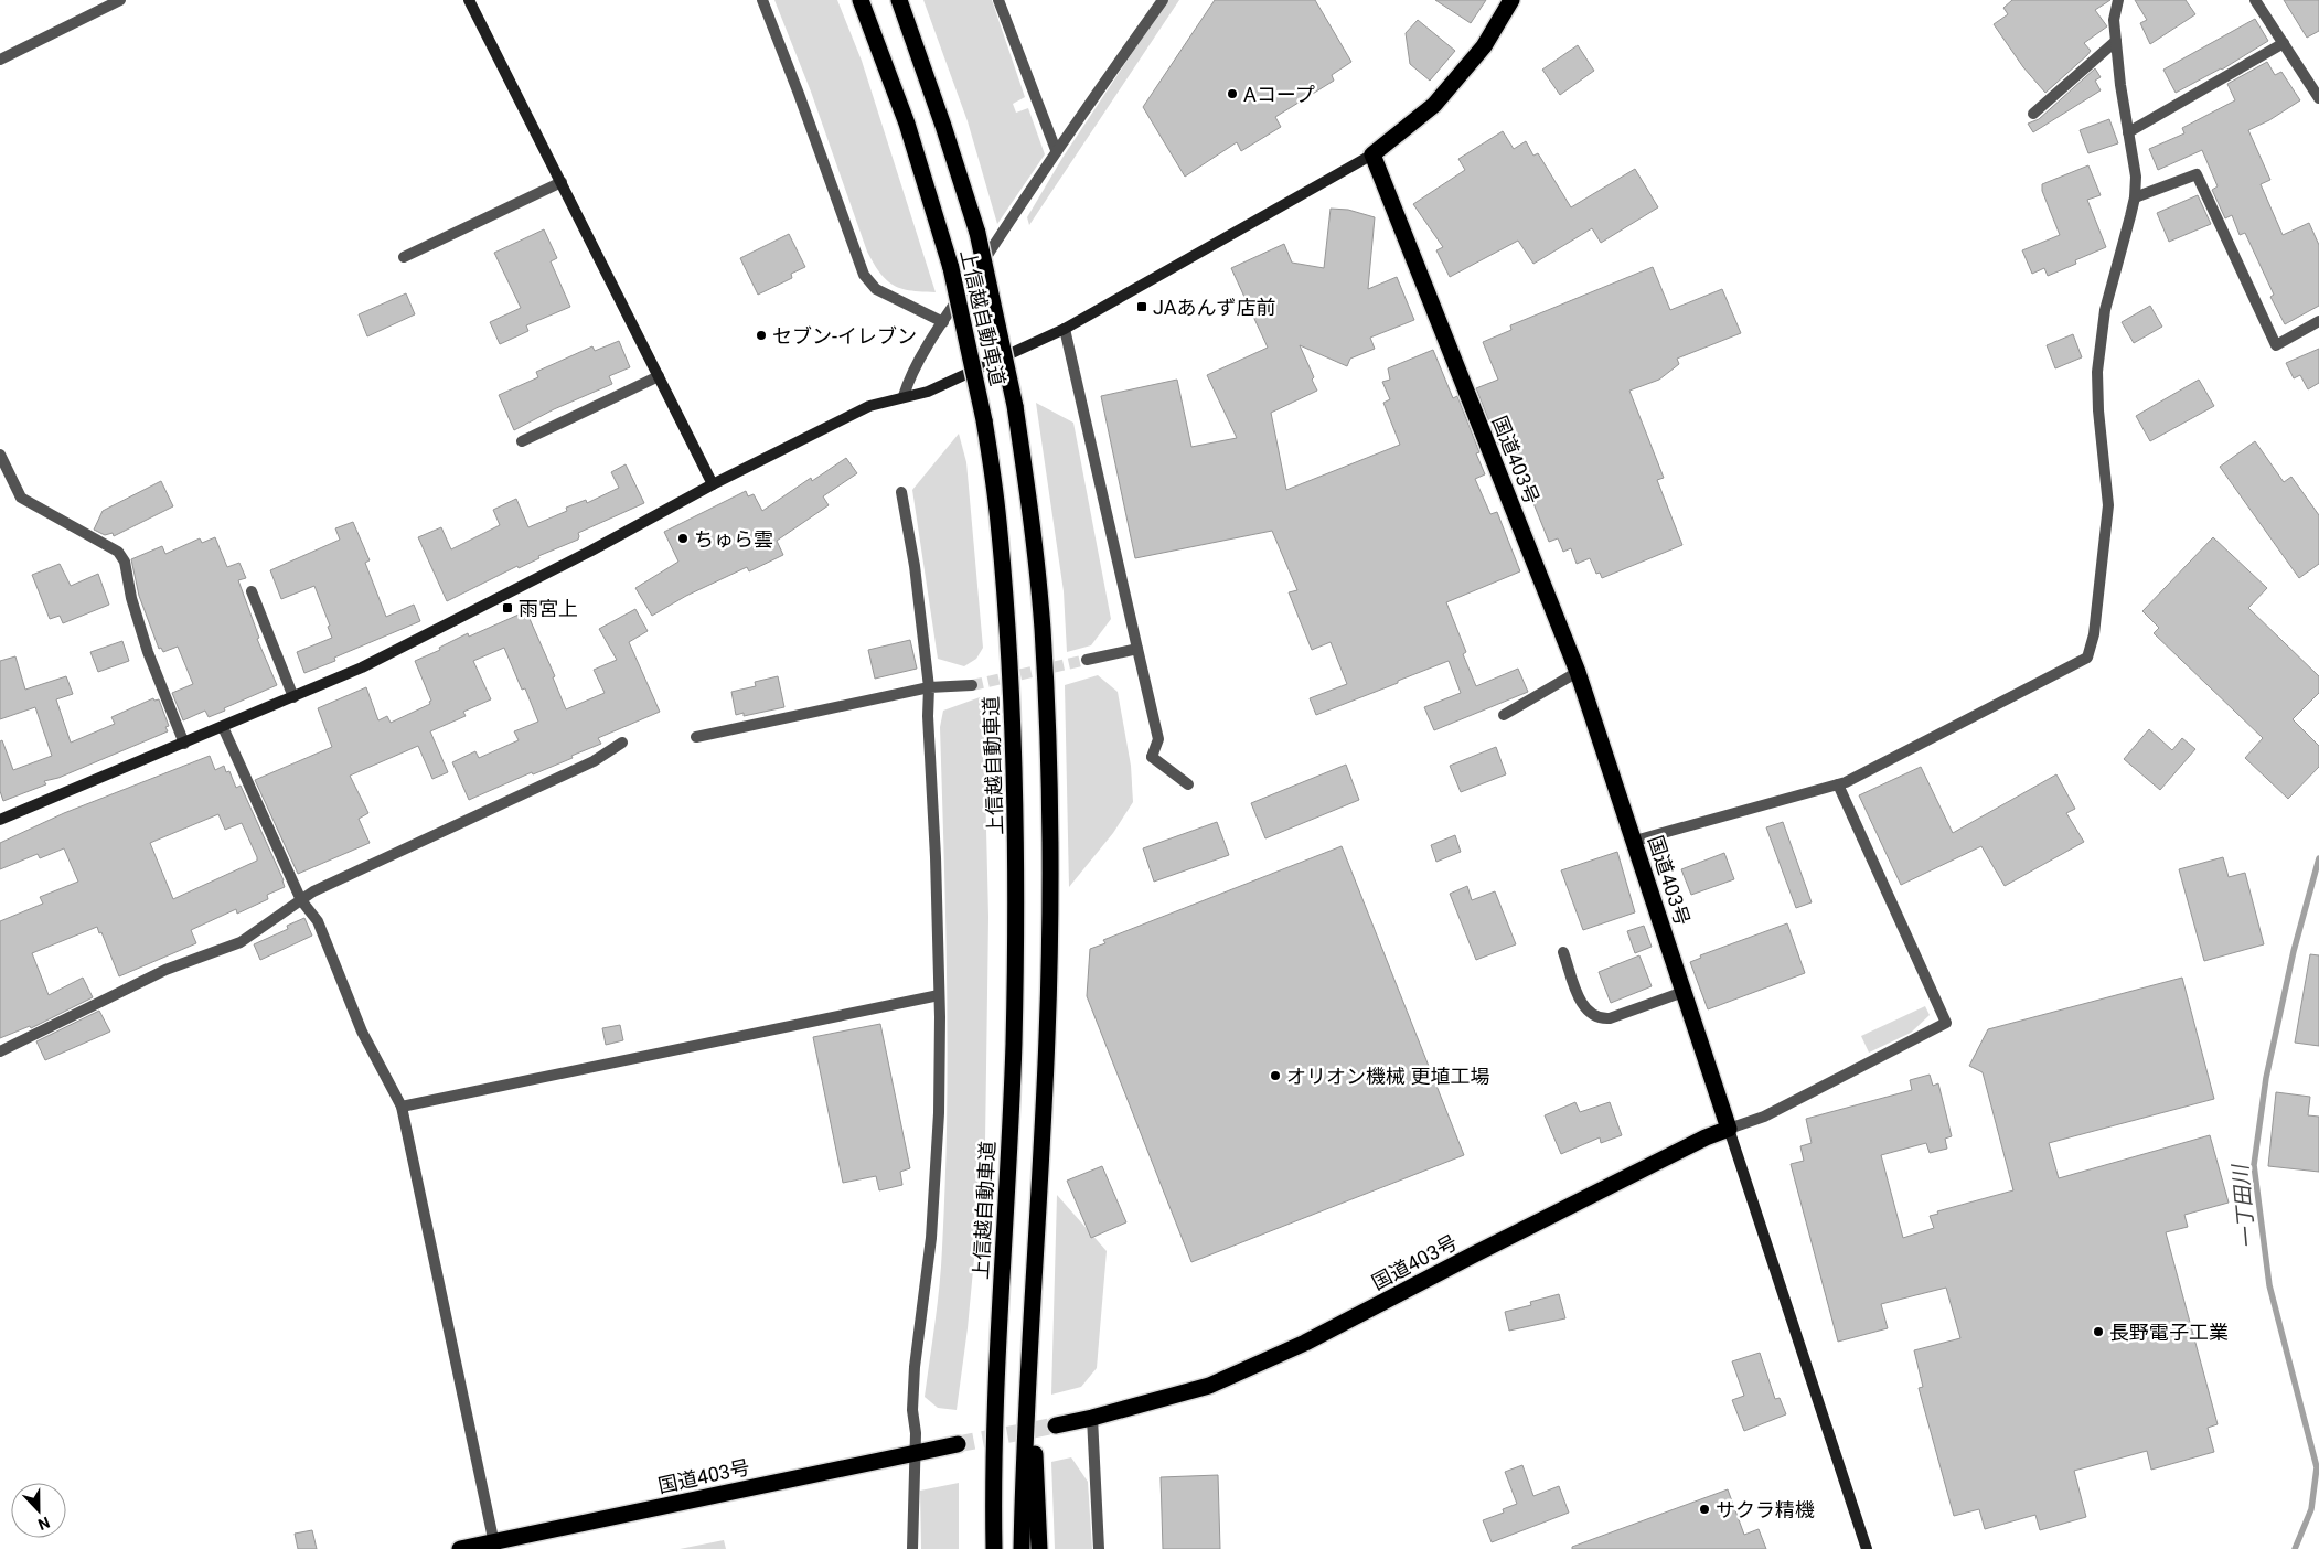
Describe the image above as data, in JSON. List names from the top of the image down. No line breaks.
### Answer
{"streets":{"highway":["上信越自動車道","国道403号"]},"water":["一丁田川"],"places":{"other":["Aコープ","セブン-イレブン","ちゅら雲","オリオン機械 更埴工場","長野電子工業","サクラ精機"],"transit":["JAあんず店前","雨宮上"]},"north":"bottom"}
